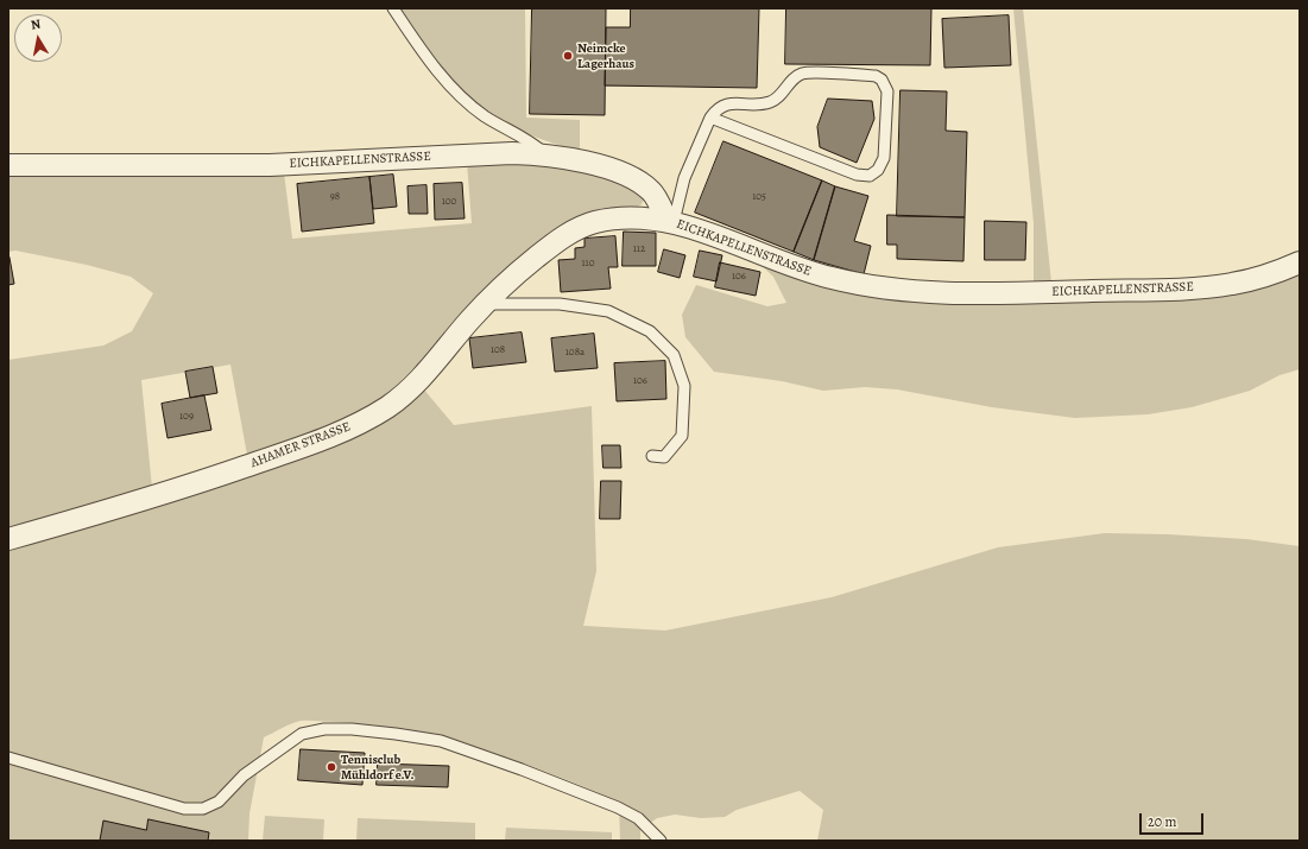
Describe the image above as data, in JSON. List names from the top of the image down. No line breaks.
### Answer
{"streets":{"street":["EICHKAPELLENSTRASSE","AHAMER STRASSE"]},"crossings":[["EICHKAPELLENSTRASSE","AHAMER STRASSE"]],"places":["Neimcke Lagerhaus","Tennisclub Mühldorf e.V."],"house_numbers":["98","105","100","112","110","106","108","108a","106","109"],"scale_bar":"20 m","north":"top"}
